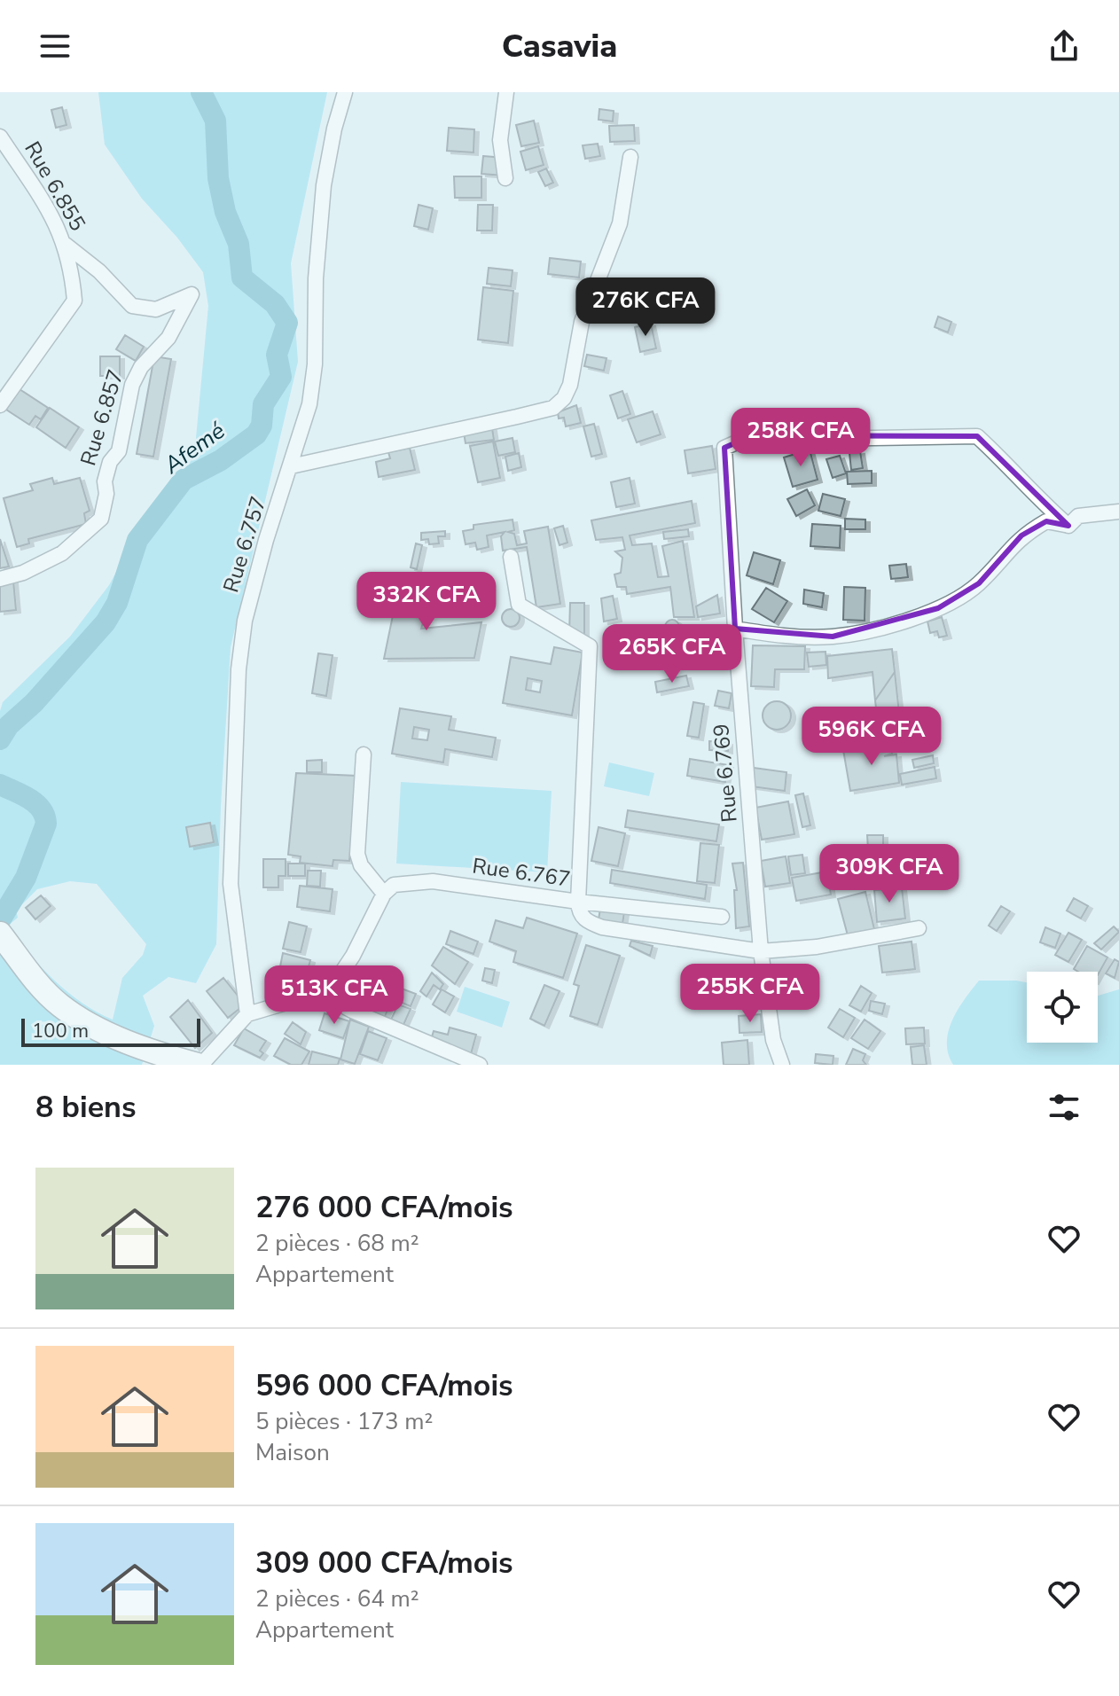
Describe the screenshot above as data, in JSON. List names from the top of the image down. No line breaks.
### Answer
{"streets":{"street":["Rue 6.855","Rue 6.857","Rue 6.757","Rue 6.769","Rue 6.767"]},"crossings":[["Rue 6.855","Rue 6.857"]],"water":["Afemé"],"scale_bar":"100 m","page":{"header":"Casavia","price":["276K CFA","258K CFA","332K CFA","265K CFA","596K CFA","309K CFA","255K CFA","513K CFA"],"scale":"100 m","heading":"8 biens","list":[{"name":"276 000 CFA/mois","note":"2 pièces · 68 m² · Appartement"},{"name":"596 000 CFA/mois","note":"5 pièces · 173 m² · Maison"},{"name":"309 000 CFA/mois","note":"2 pièces · 64 m² · Appartement"}]}}
